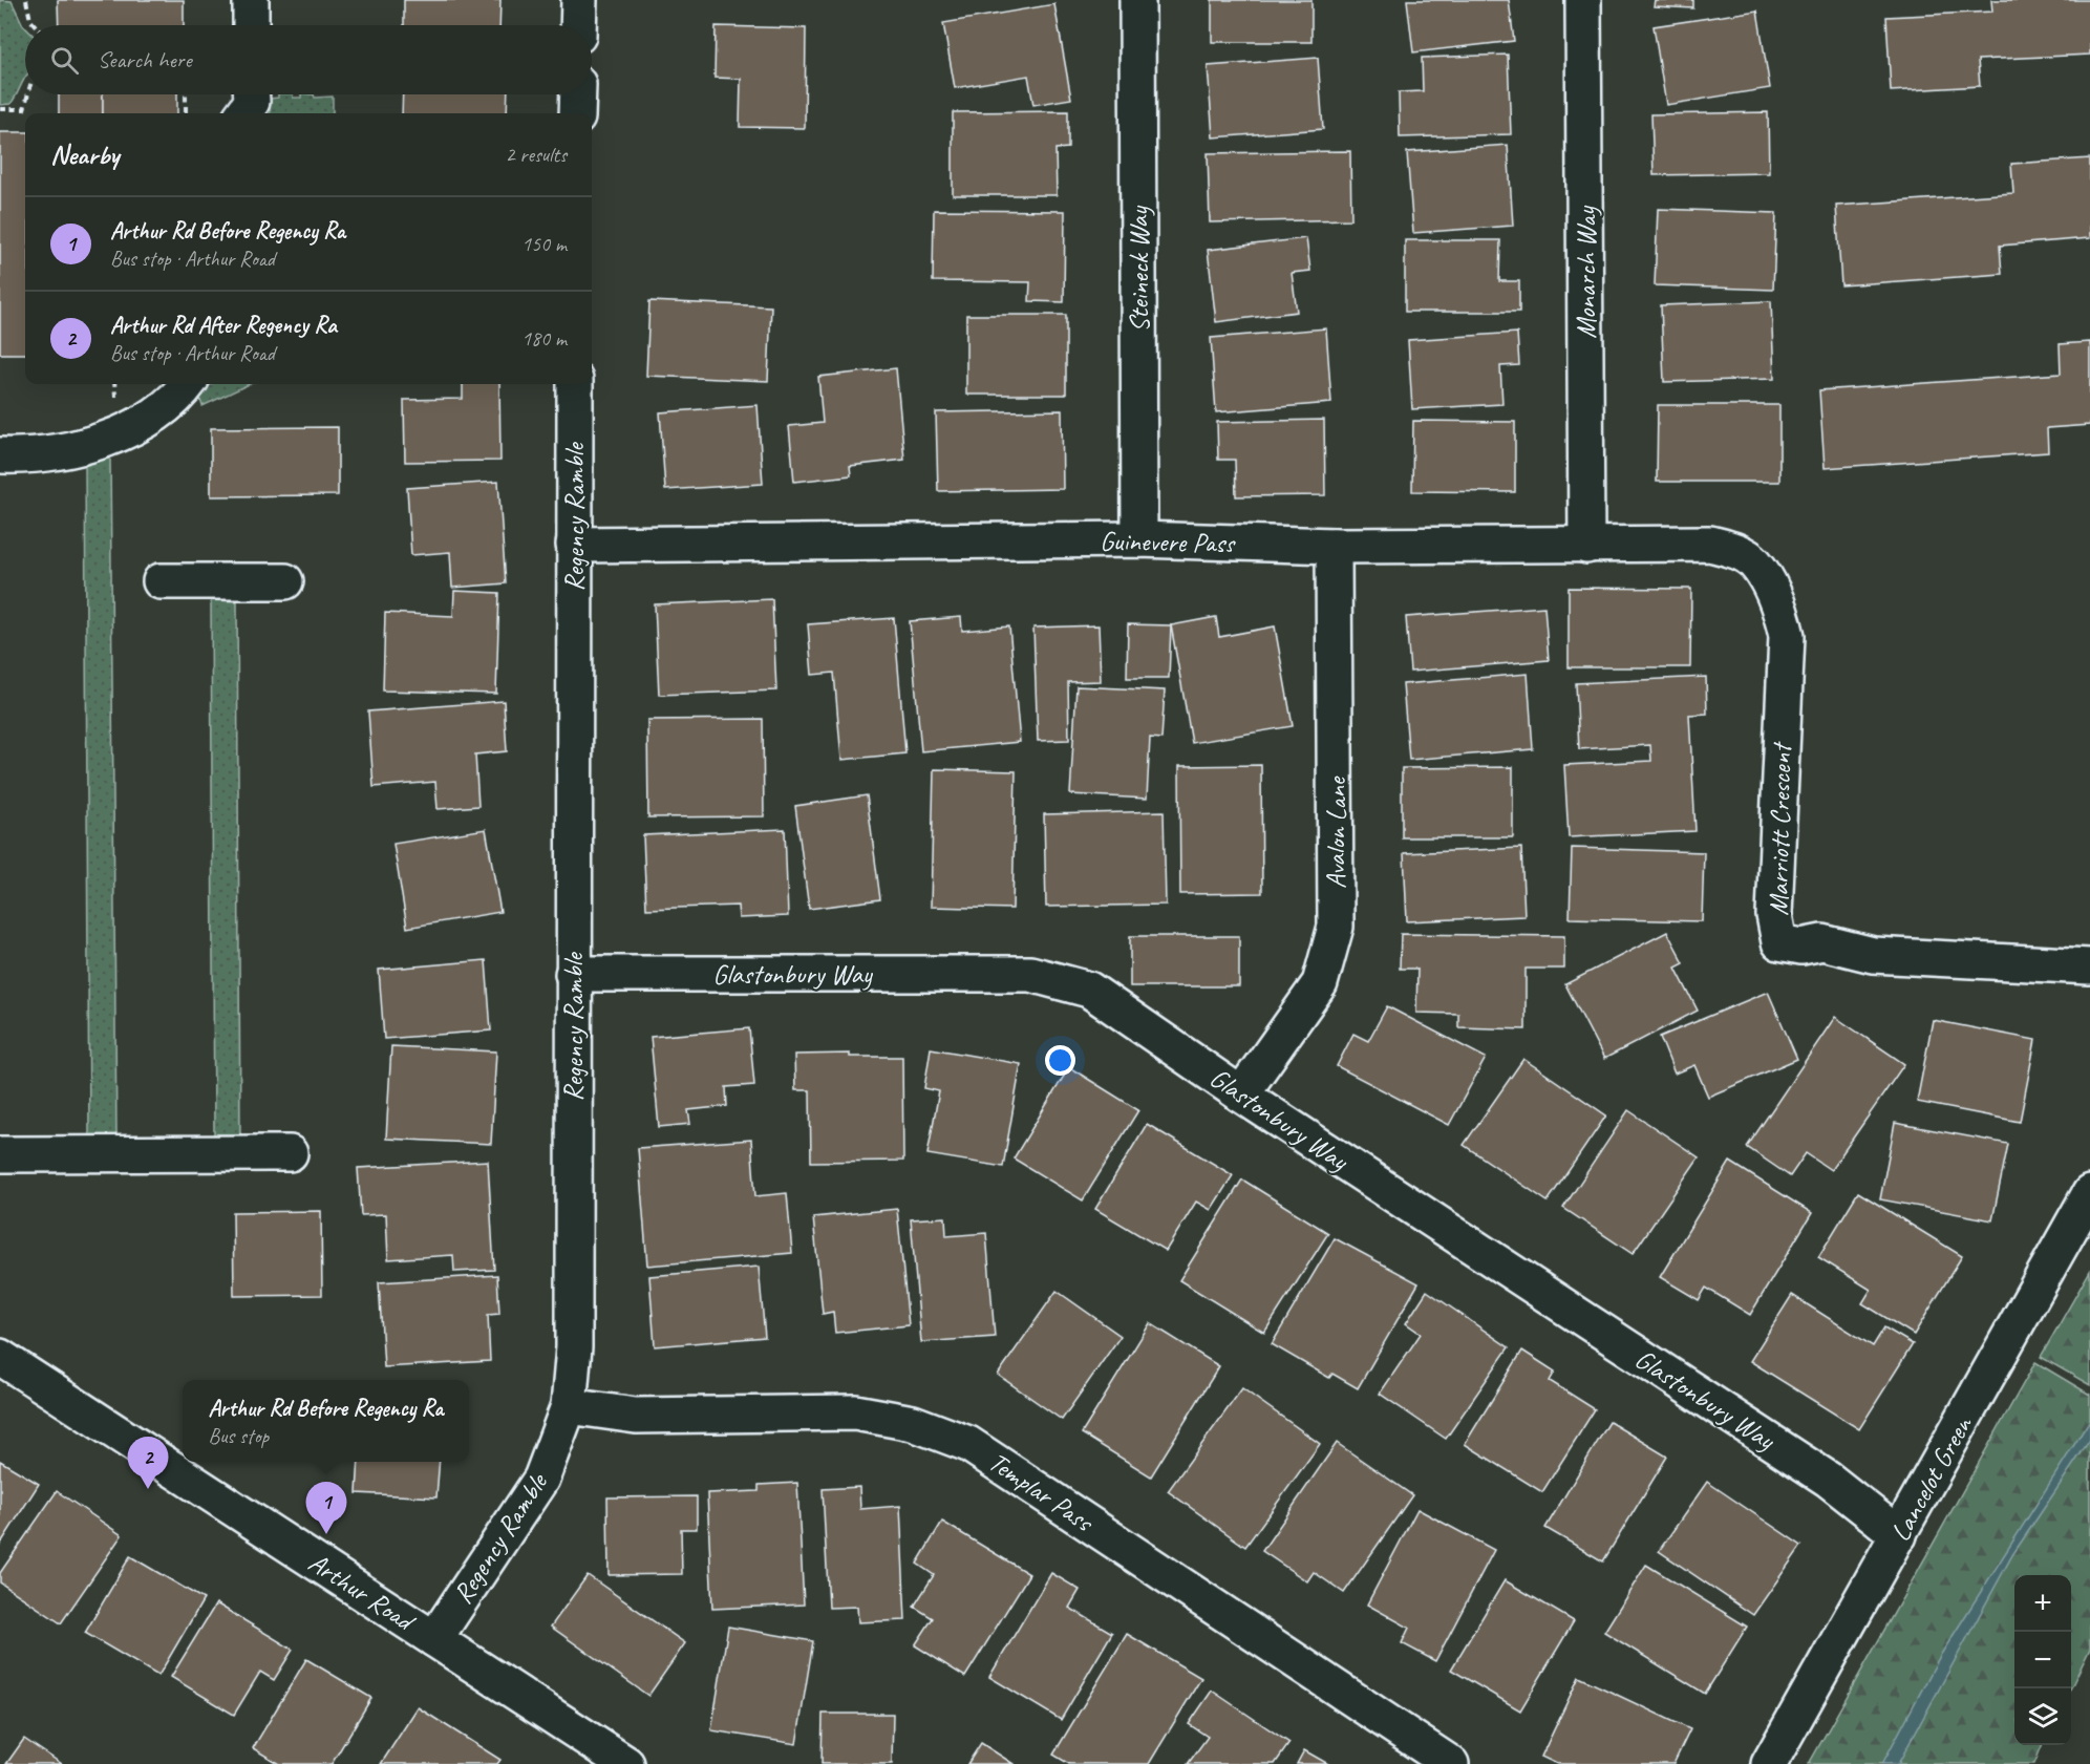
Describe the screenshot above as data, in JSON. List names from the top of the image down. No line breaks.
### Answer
{"streets":{"street":["Steineck Way","Monarch Way","Regency Ramble","Guinevere Pass","Marriott Crescent","Avalon Lane","Glastonbury Way","Lancelot Green","Templar Pass","Arthur Road"]},"crossings":[["Steineck Way","Guinevere Pass"],["Monarch Way","Guinevere Pass"],["Regency Ramble","Guinevere Pass"],["Regency Ramble","Glastonbury Way"],["Regency Ramble","Templar Pass"],["Regency Ramble","Arthur Road"],["Guinevere Pass","Marriott Crescent"],["Guinevere Pass","Avalon Lane"],["Avalon Lane","Glastonbury Way"],["Glastonbury Way","Lancelot Green"]],"page":{"search":"Search here","heading":["Nearby","2 results"],"list":[{"mark":"1","name":"Arthur Rd Before Regency Ra","note":"Bus stop · Arthur Road","value":"150 m"},{"mark":"2","name":"Arthur Rd After Regency Ra","note":"Bus stop · Arthur Road","value":"180 m"}],"popup":["Arthur Rd Before Regency Ra","Bus stop"],"pins":["2","1"],"map_buttons":["+","−"]}}
